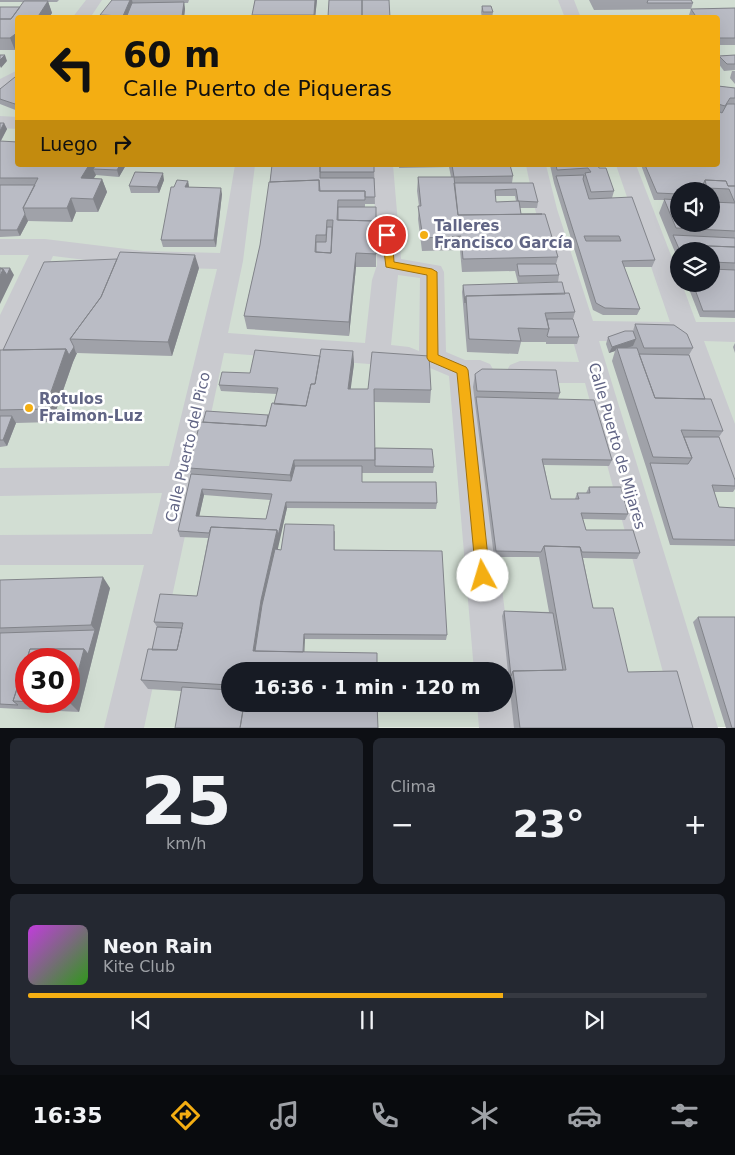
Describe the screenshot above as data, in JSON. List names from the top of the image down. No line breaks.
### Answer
{"streets":{"street":["Calle Puerto de Mijares","Calle Puerto del Pico"]},"places":["Talleres Francisco García","Rotulos Fraimon-Luz"],"page":{"turn":["60 m","Calle Puerto de Piqueras"],"then":"Luego","limit":"30","trip":"16:36 · 1 min · 120 m","tile":[["25","km/h"],"Clima"],"heat":["−","23°","+"],"song":["Neon Rain","Kite Club"],"tabs":"16:35"}}
